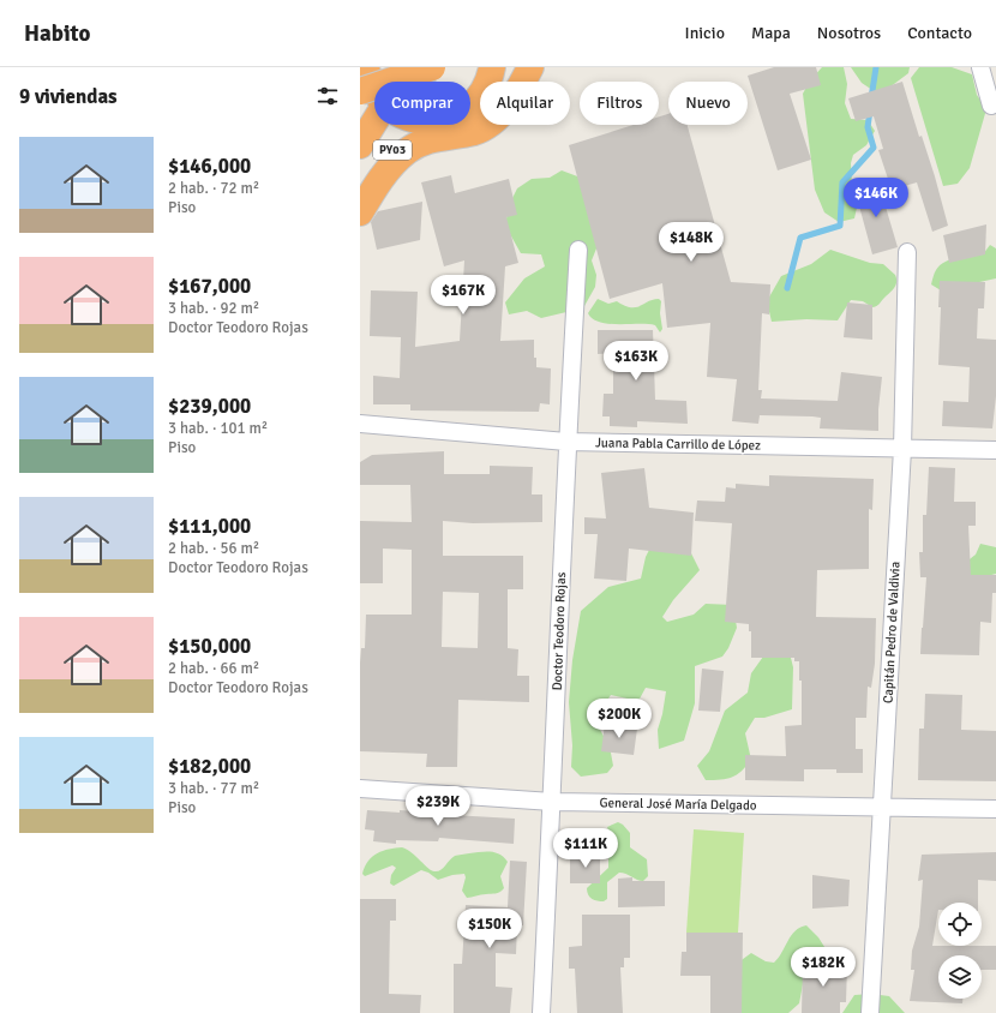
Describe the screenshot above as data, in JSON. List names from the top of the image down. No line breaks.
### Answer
{"streets":{"highway":["PY03"],"street":["Juana Pabla Carrillo de López","Doctor Teodoro Rojas","Capitán Pedro de Valdivia","General José María Delgado"]},"crossings":[["Juana Pabla Carrillo de López","Doctor Teodoro Rojas"],["Juana Pabla Carrillo de López","Capitán Pedro de Valdivia"],["Doctor Teodoro Rojas","General José María Delgado"],["Capitán Pedro de Valdivia","General José María Delgado"]],"page":{"header":"Habito","nav":["Inicio","Mapa","Nosotros","Contacto"],"heading":"9 viviendas","chip":["Comprar","Alquilar","Filtros","Nuevo"],"list":[{"name":"$146,000","note":"2 hab. · 72 m² · Piso"},{"name":"$167,000","note":"3 hab. · 92 m² · Doctor Teodoro Rojas"},{"name":"$239,000","note":"3 hab. · 101 m² · Piso"},{"name":"$111,000","note":"2 hab. · 56 m² · Doctor Teodoro Rojas"},{"name":"$150,000","note":"2 hab. · 66 m² · Doctor Teodoro Rojas"},{"name":"$182,000","note":"3 hab. · 77 m² · Piso"}],"price":["$146K","$148K","$167K","$163K","$200K","$239K","$111K","$150K","$182K"]}}
